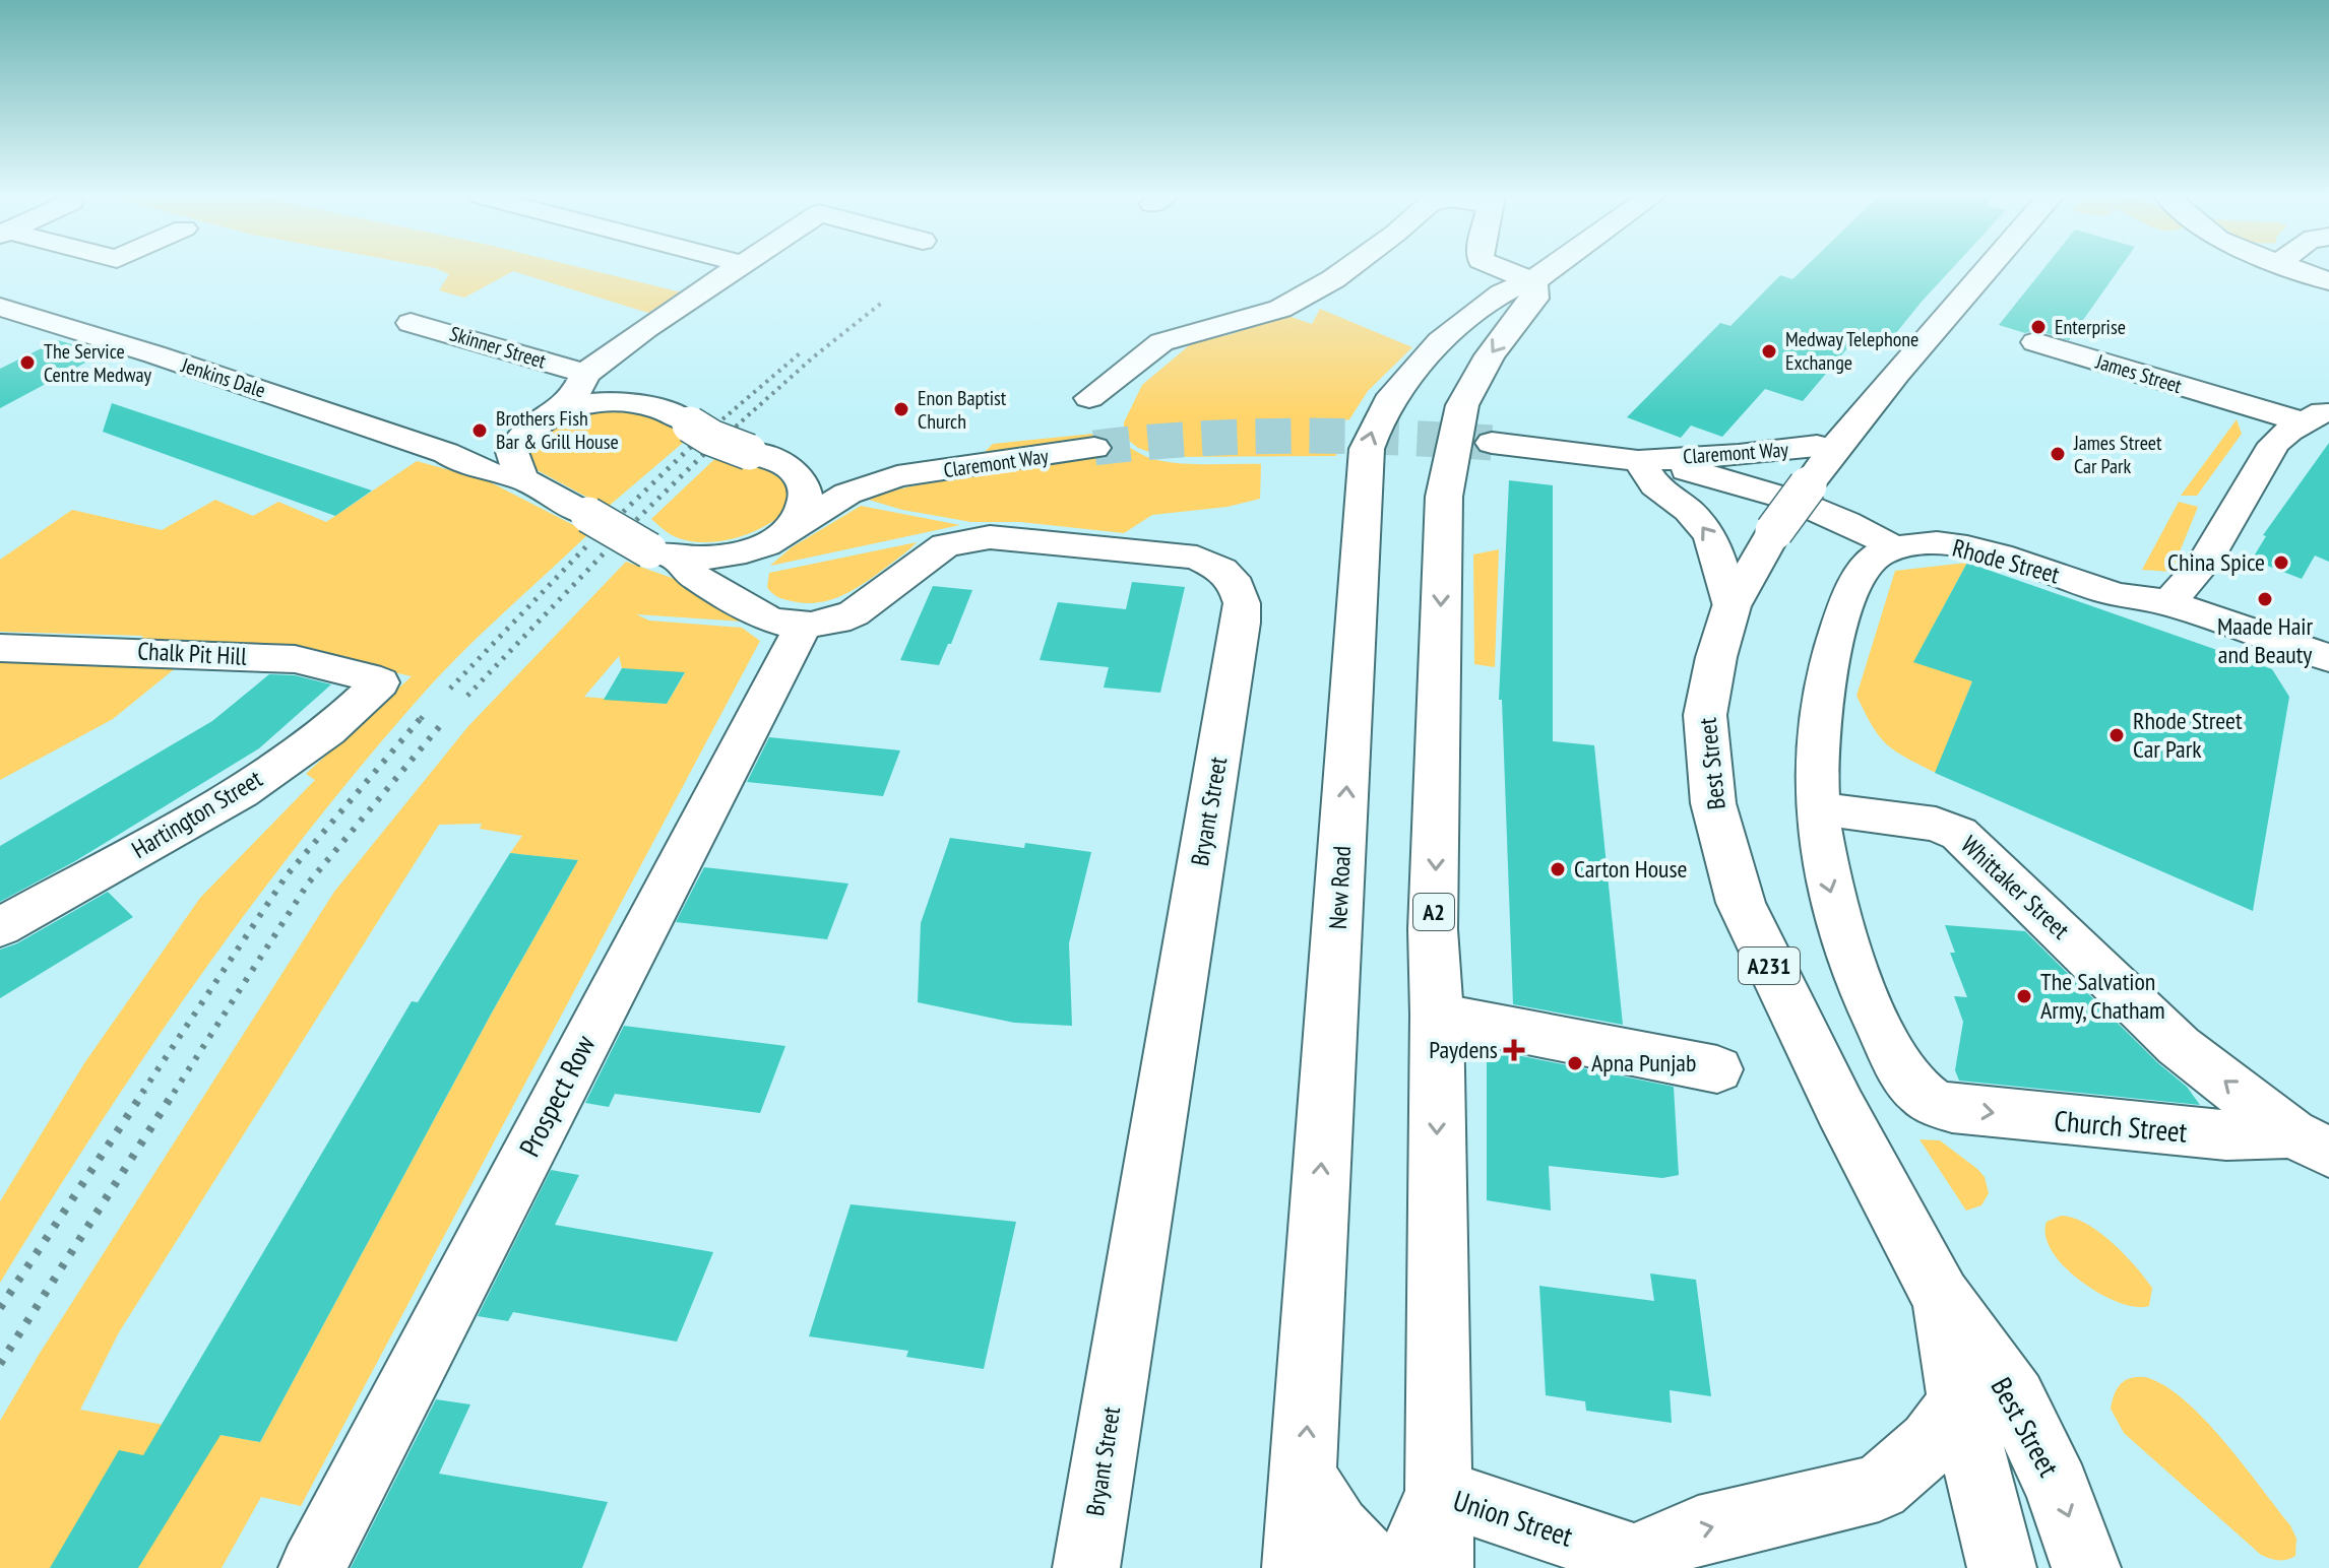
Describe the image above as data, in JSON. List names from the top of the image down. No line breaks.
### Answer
{"streets":{"main road":["Best Street","New Road","A2","A231","Union Street"],"street":["Skinner Street","James Street","Jenkins Dale","Claremont Way","Rhode Street","Chalk Pit Hill","Bryant Street","Hartington Street","Whittaker Street","Prospect Row","Church Street"]},"crossings":[["Jenkins Dale","Bryant Street"],["Claremont Way","Best Street"],["Chalk Pit Hill","Hartington Street"],["Bryant Street","Prospect Row"],["New Road","A2"],["Whittaker Street","Church Street"],["A2","Union Street"]],"one_way":["Whittaker Street"],"places":{"other":["Enterprise","Medway Telephone Exchange","The Service Centre Medway","Enon Baptist Church","Brothers Fish Bar & Grill House","James Street Car Park","China Spice","Maade Hair and Beauty","Rhode Street Car Park","Carton House","The Salvation Army, Chatham","Apna Punjab"],"health":["Paydens"]}}
